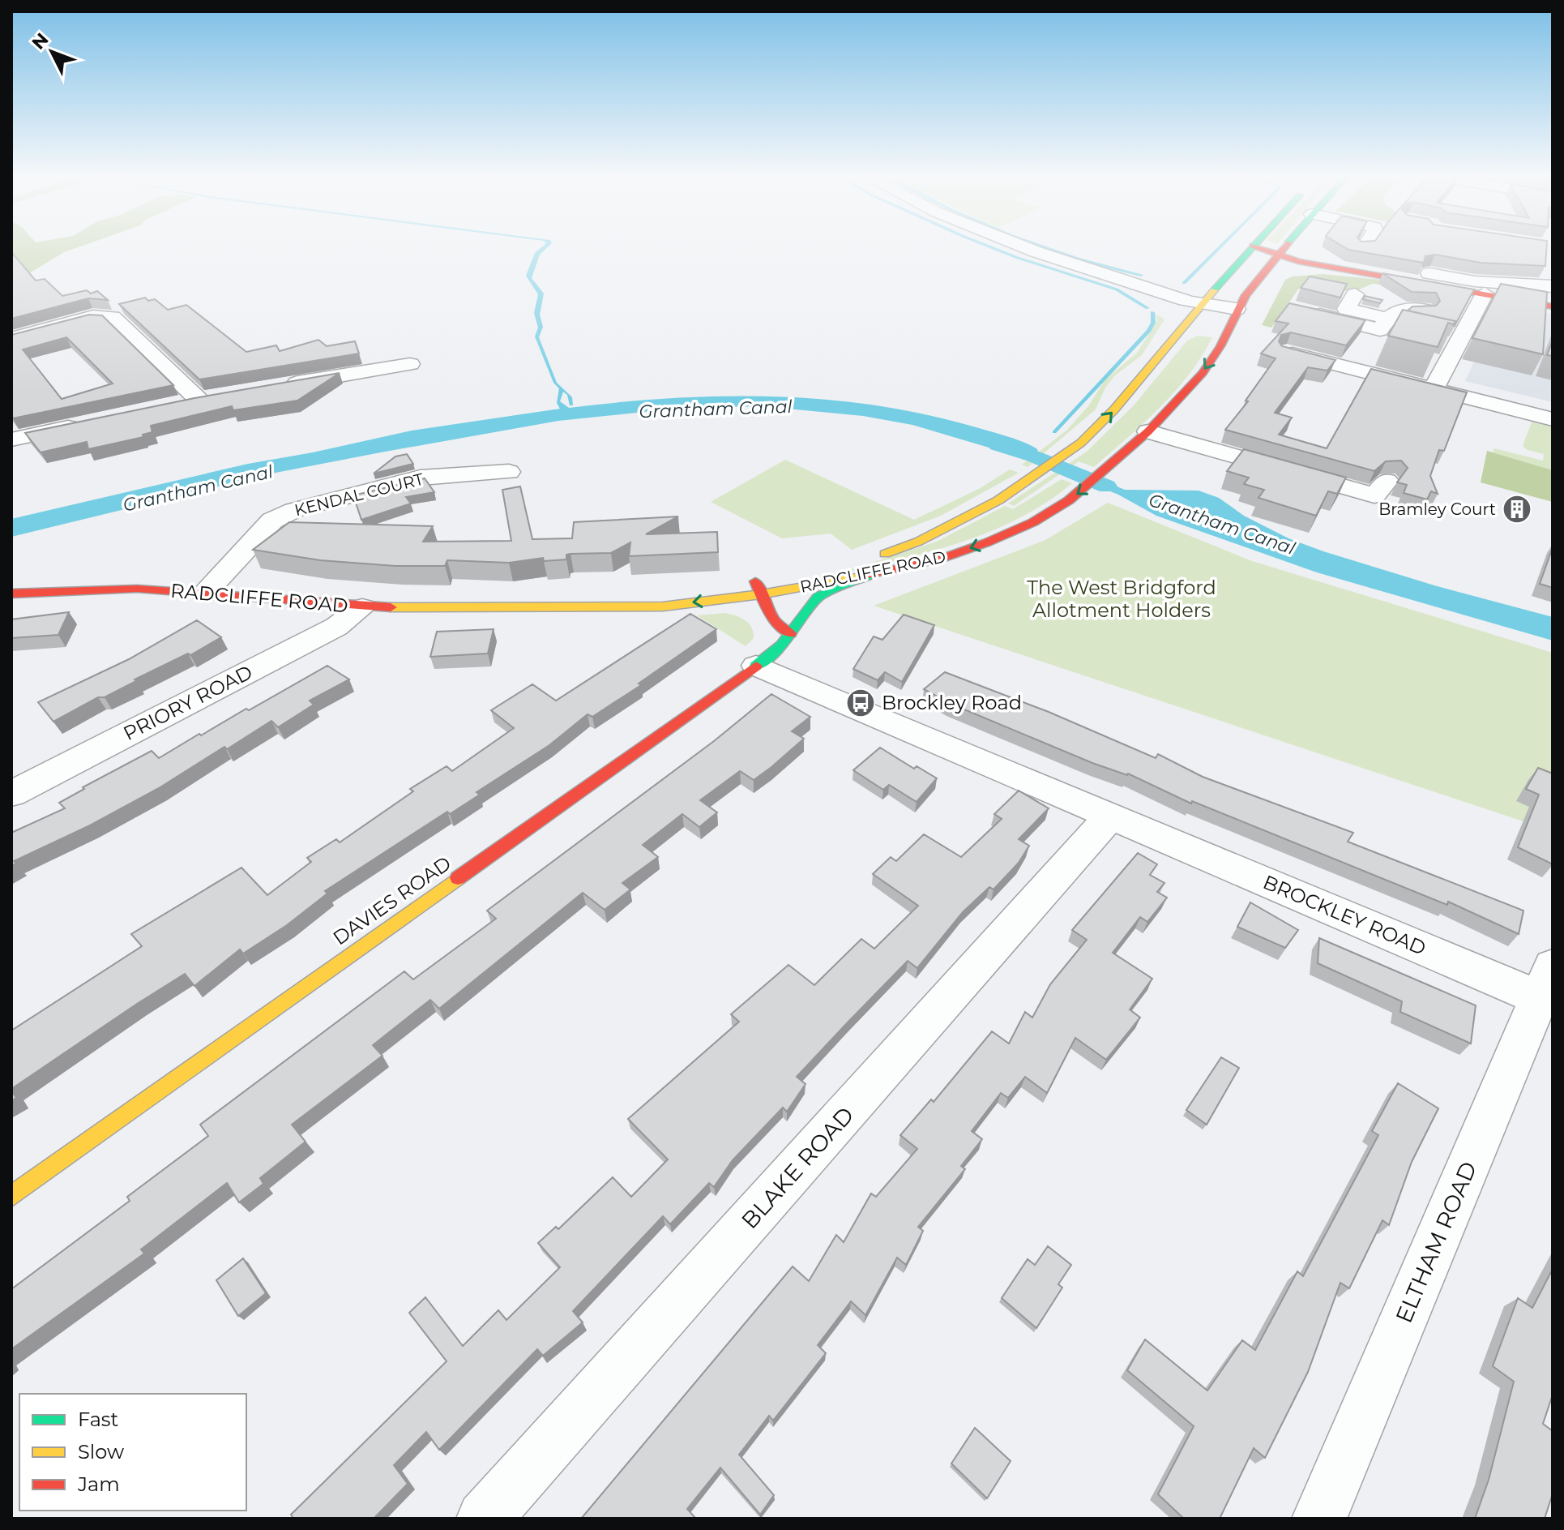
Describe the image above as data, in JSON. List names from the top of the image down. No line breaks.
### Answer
{"streets":{"main road":["RADCLIFFE ROAD","DAVIES ROAD"],"street":["KENDAL COURT","PRIORY ROAD","BROCKLEY ROAD","BLAKE ROAD","ELTHAM ROAD"]},"crossings":[["KENDAL COURT","RADCLIFFE ROAD"],["RADCLIFFE ROAD","PRIORY ROAD"],["RADCLIFFE ROAD","DAVIES ROAD"],["DAVIES ROAD","BROCKLEY ROAD"],["BROCKLEY ROAD","BLAKE ROAD"],["BROCKLEY ROAD","ELTHAM ROAD"]],"water":["Grantham Canal"],"parks":["The West Bridgford Allotment Holders"],"places":{"building":["Bramley Court"],"bus stop":["Brockley Road"]},"legend":["Fast","Slow","Jam"],"north":"top left"}
